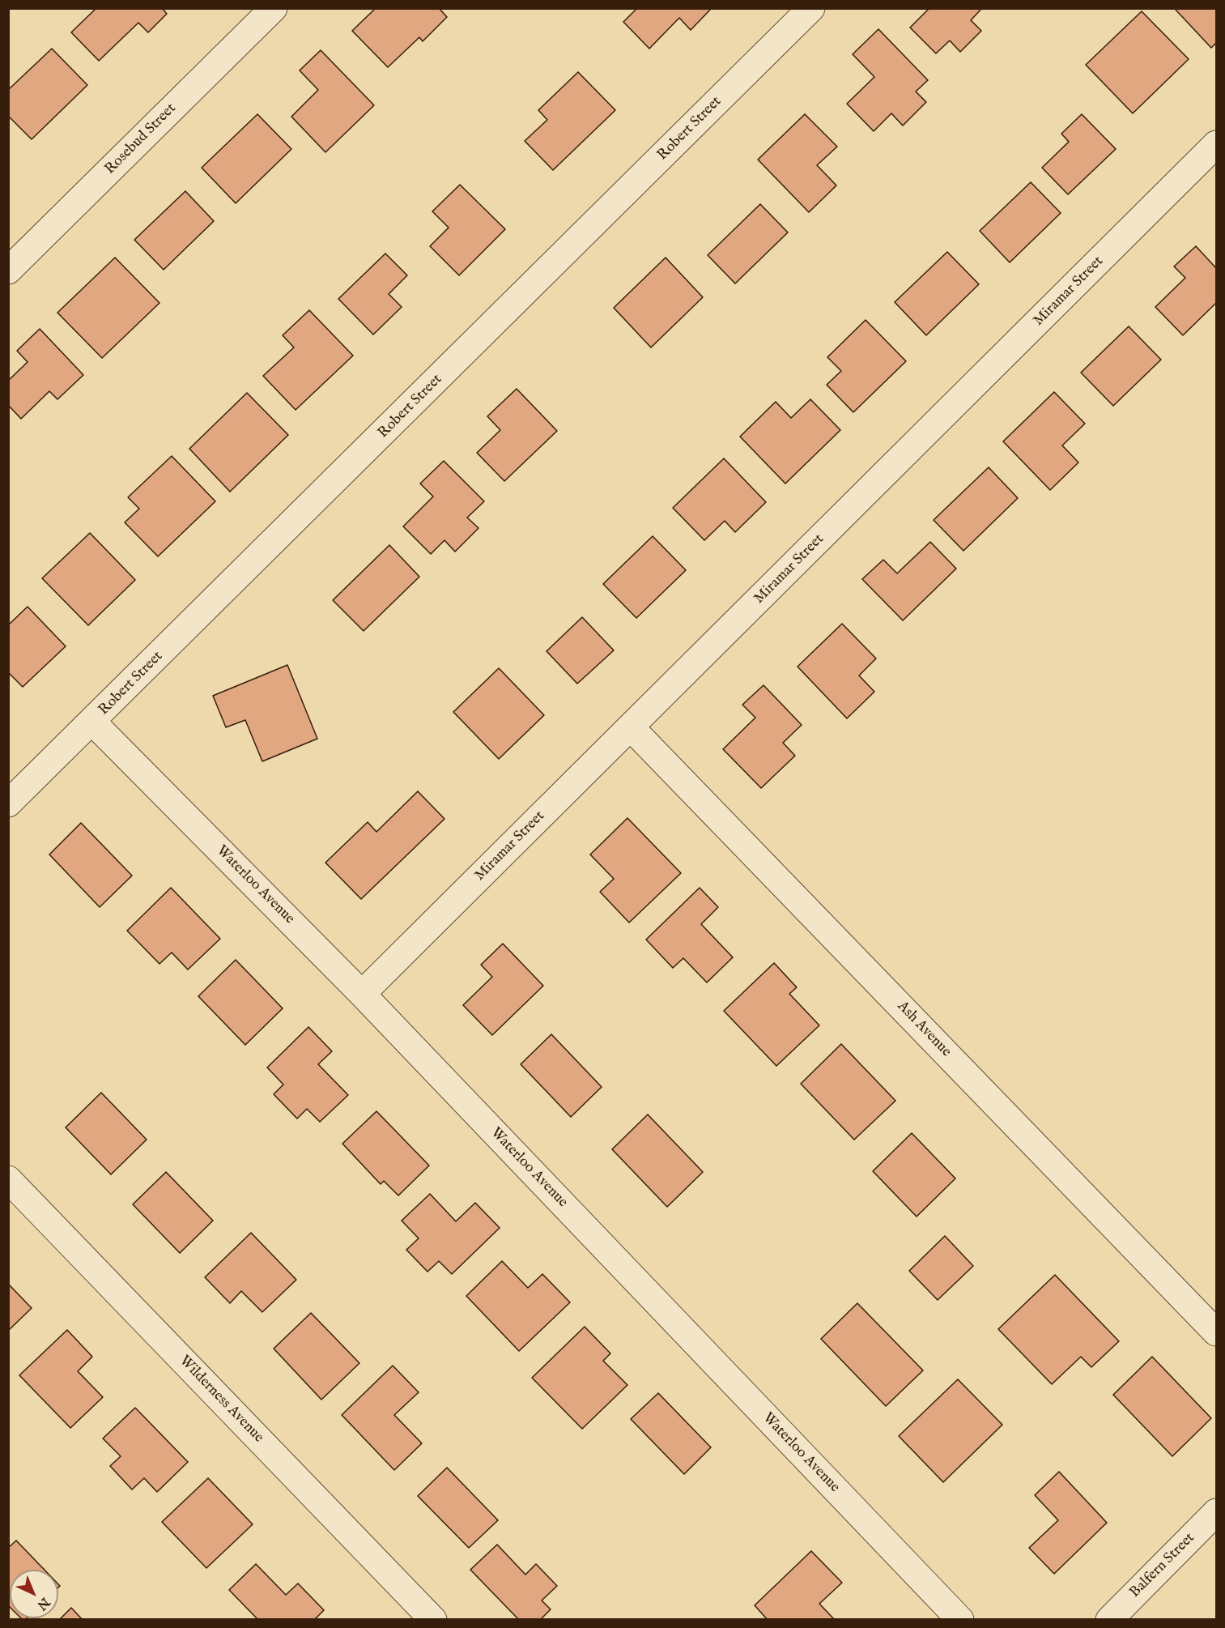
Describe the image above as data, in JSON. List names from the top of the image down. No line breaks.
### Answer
{"streets":{"street":["Robert Street","Rosebud Street","Miramar Street","Waterloo Avenue","Ash Avenue","Wilderness Avenue","Balfern Street"]},"crossings":[["Robert Street","Waterloo Avenue"],["Miramar Street","Waterloo Avenue"],["Miramar Street","Ash Avenue"]],"north":"bottom right"}
